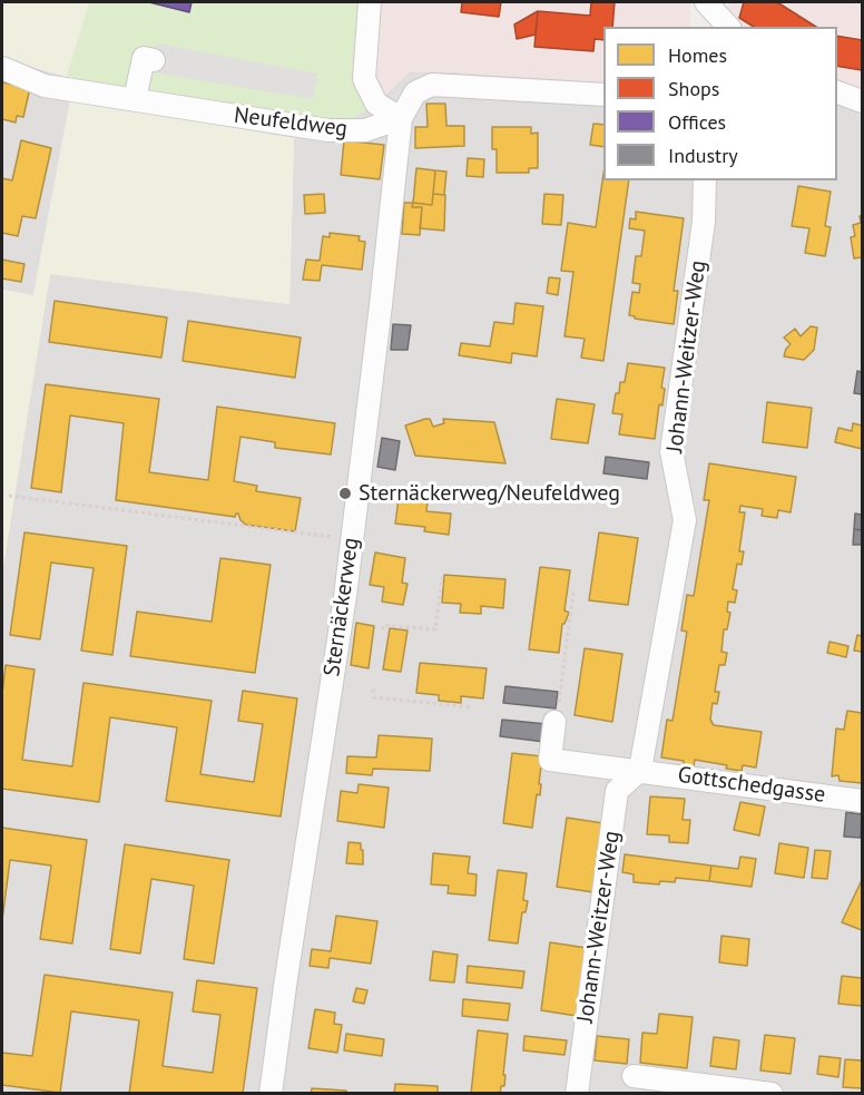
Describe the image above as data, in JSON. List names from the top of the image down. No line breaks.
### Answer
{"streets":{"street":["Neufeldweg","Johann-Weitzer-Weg","Sternäckerweg","Gottschedgasse"]},"crossings":[["Neufeldweg","Sternäckerweg"],["Johann-Weitzer-Weg","Gottschedgasse"]],"places":["Sternäckerweg/Neufeldweg"],"legend":["Homes","Shops","Offices","Industry"]}
